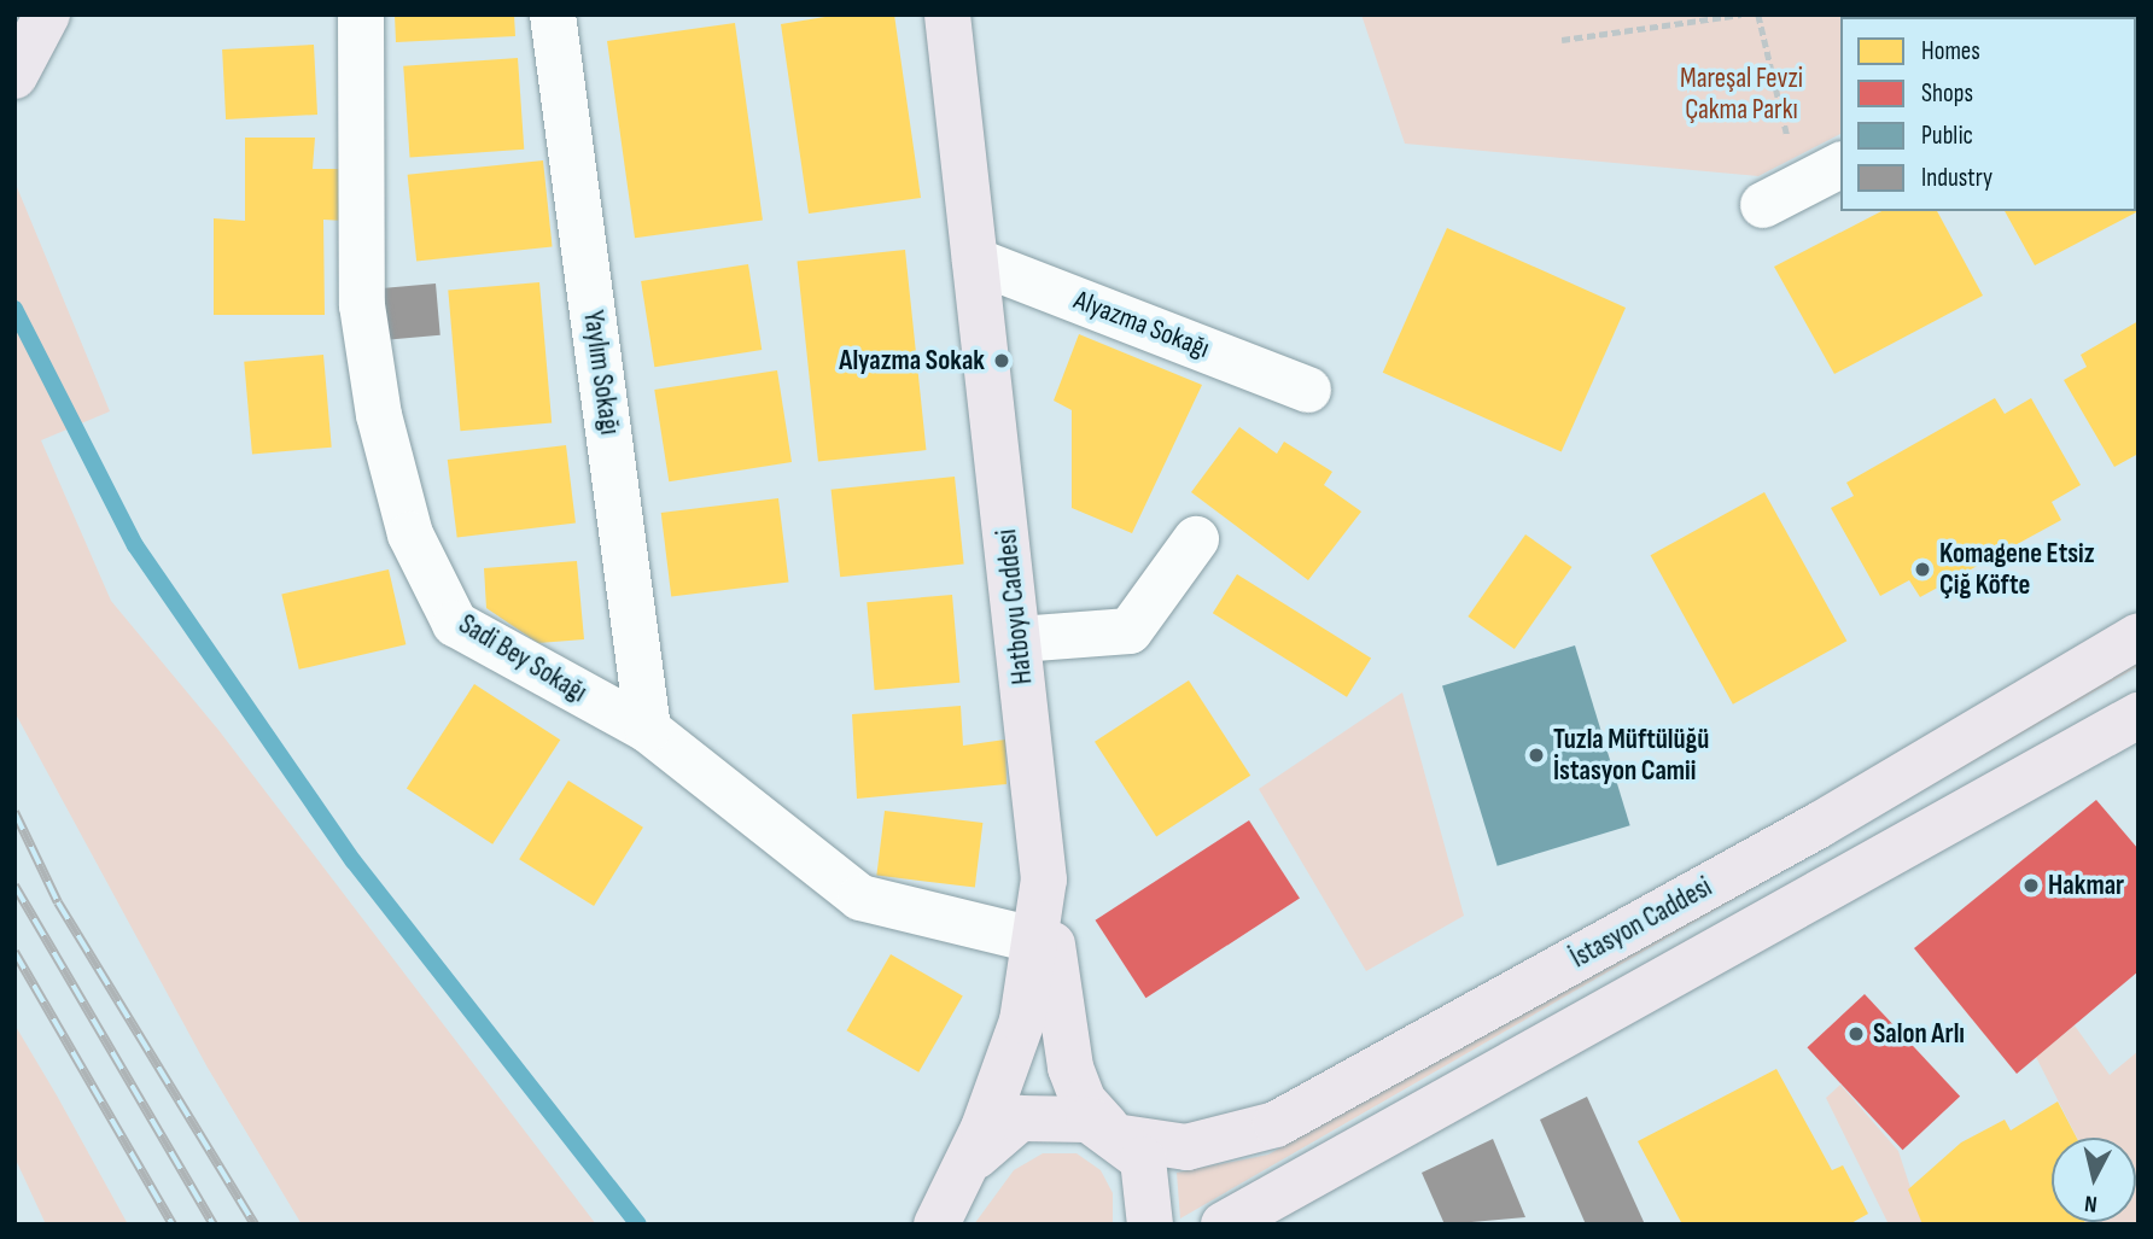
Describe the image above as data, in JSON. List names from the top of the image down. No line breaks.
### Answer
{"streets":{"main road":["Hatboyu Caddesi","İstasyon Caddesi"],"street":["Alyazma Sokağı","Yaylım Sokağı","Sadi Bey Sokağı"]},"crossings":[["Alyazma Sokağı","Hatboyu Caddesi"],["Yaylım Sokağı","Sadi Bey Sokağı"],["Hatboyu Caddesi","Sadi Bey Sokağı"],["Hatboyu Caddesi","İstasyon Caddesi"]],"parks":["Mareşal Fevzi Çakma Parkı"],"places":["Alyazma Sokak","Komagene Etsiz Çiğ Köfte","Tuzla Müftülüğü İstasyon Camii","Hakmar","Salon Arlı"],"legend":["Homes","Shops","Public","Industry"],"north":"bottom"}
